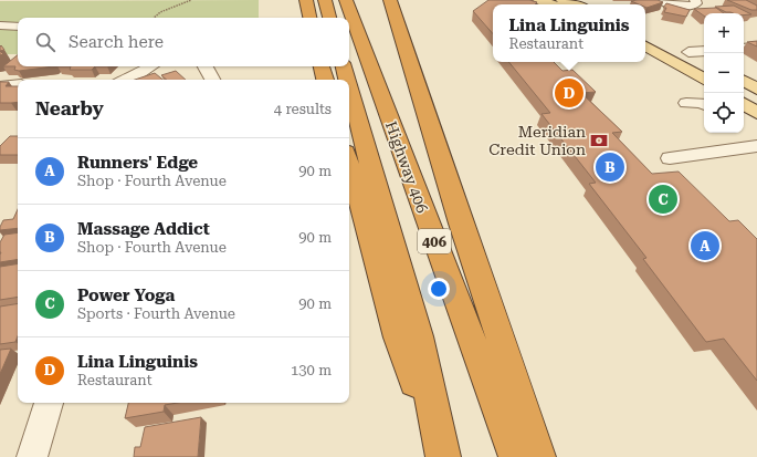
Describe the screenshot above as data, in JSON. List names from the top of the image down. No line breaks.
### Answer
{"streets":{"highway":["Highway 406","406"]},"places":{"bank":["Meridian Credit Union"]},"page":{"popup":["Lina Linguinis","Restaurant"],"map_buttons":["+","−"],"search":"Search here","pins":["D","B","C","A"],"heading":["Nearby","4 results"],"list":[{"mark":"A","name":"Runners' Edge","note":"Shop · Fourth Avenue","value":"90 m"},{"mark":"B","name":"Massage Addict","note":"Shop · Fourth Avenue","value":"90 m"},{"mark":"C","name":"Power Yoga","note":"Sports · Fourth Avenue","value":"90 m"},{"mark":"D","name":"Lina Linguinis","note":"Restaurant","value":"130 m"}]}}
